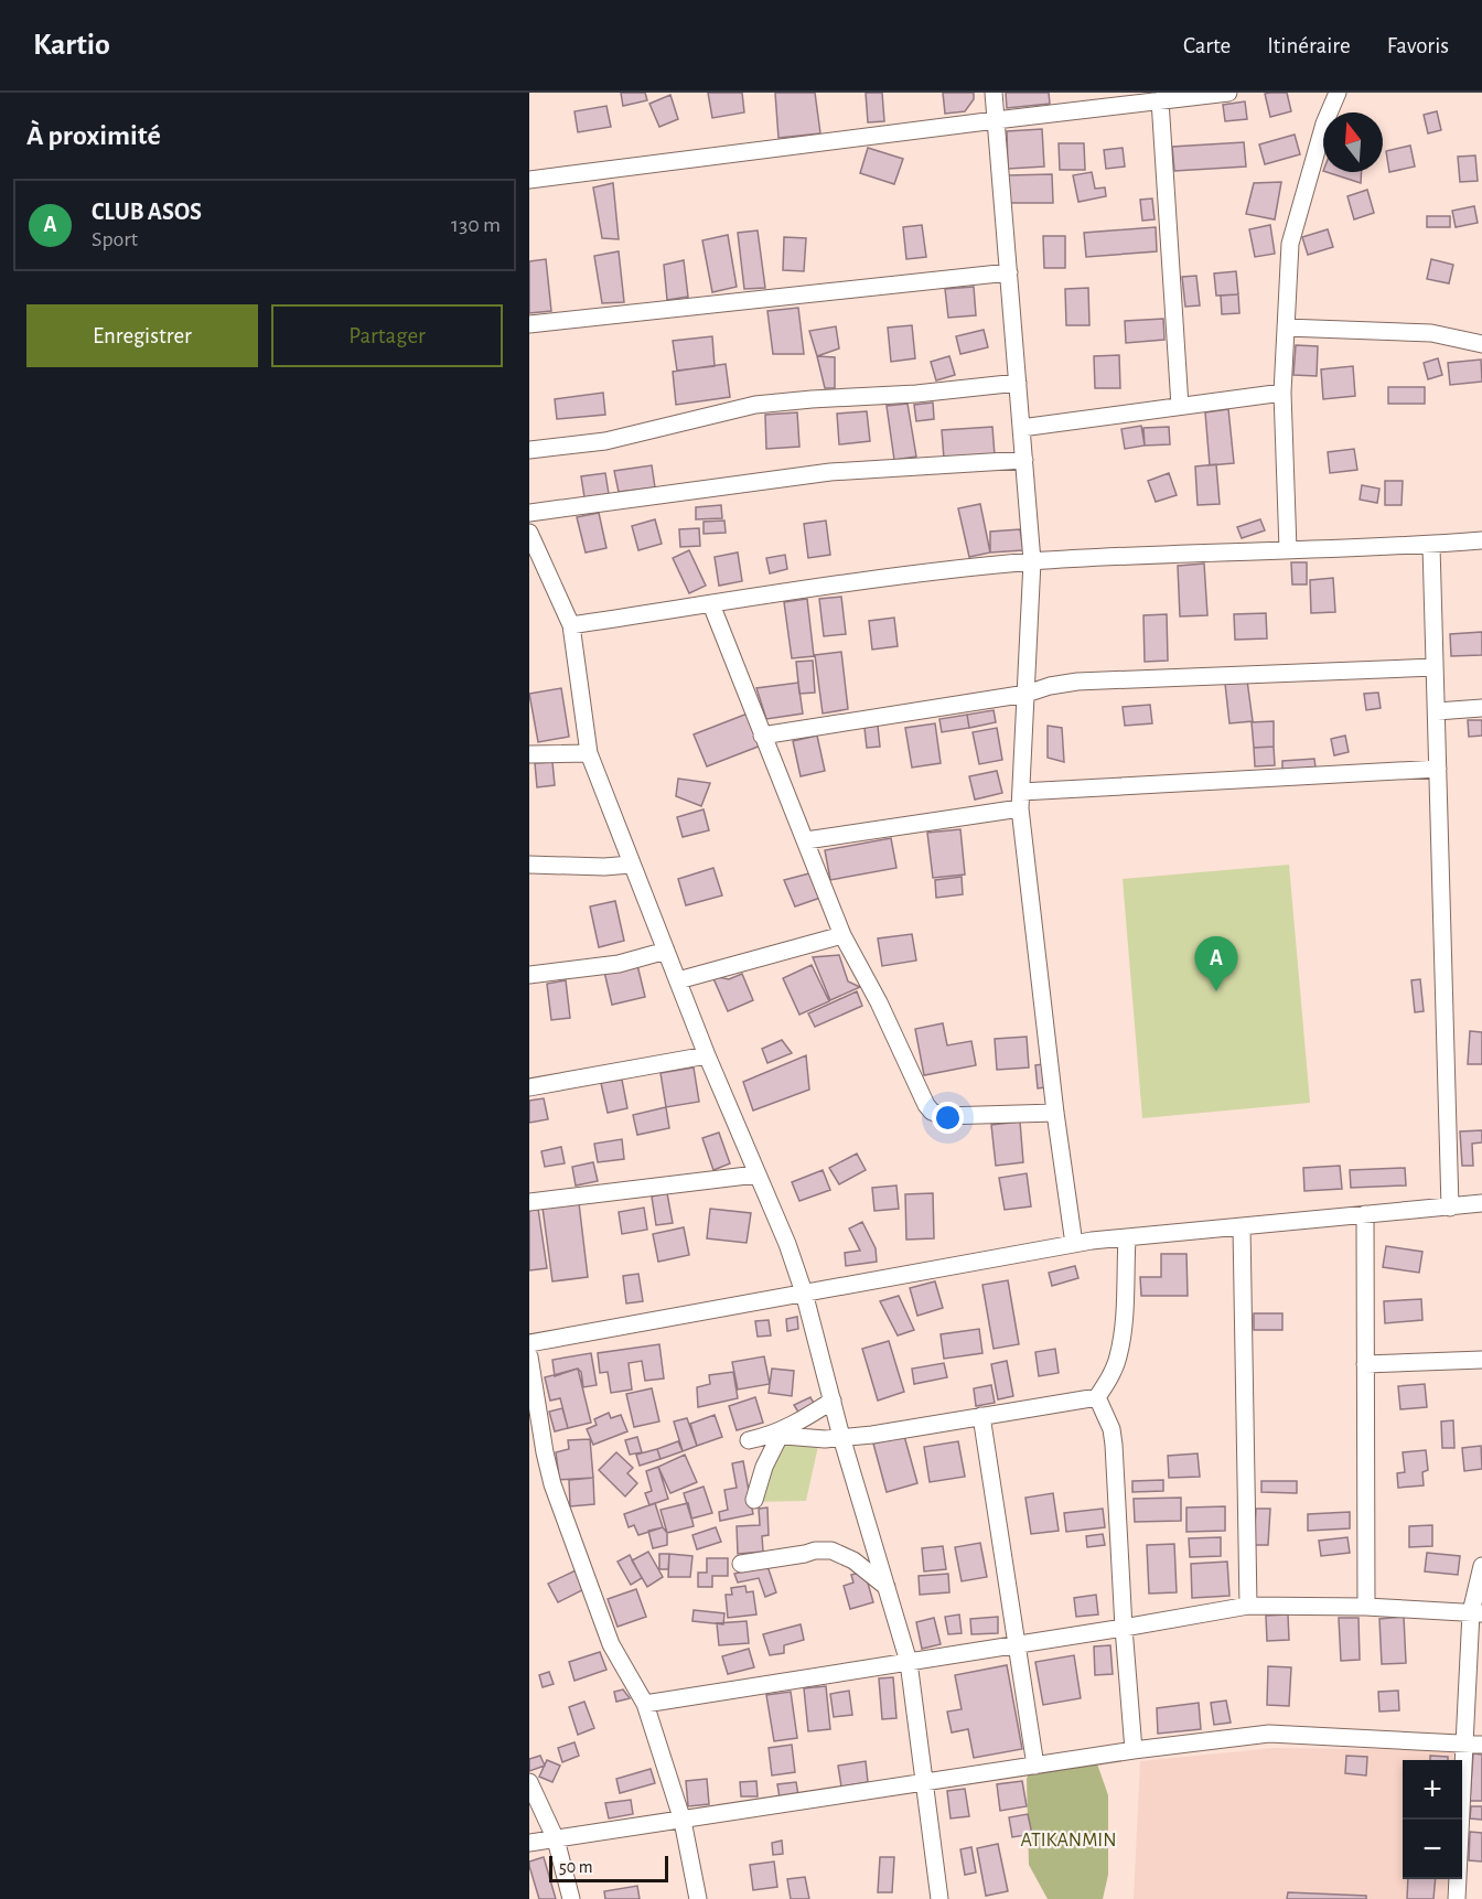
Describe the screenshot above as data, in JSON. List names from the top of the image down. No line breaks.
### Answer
{"parks":["ATIKANMIN"],"scale_bar":"50 m","north":"top","page":{"header":"Kartio","nav":["Carte","Itinéraire","Favoris"],"heading":"À proximité","list":[{"mark":"A","name":"CLUB ASOS","note":"Sport","value":"130 m"}],"buttons":["Enregistrer","Partager"],"pins":"A","map_buttons":["+","−"],"scale":"50 m"}}
